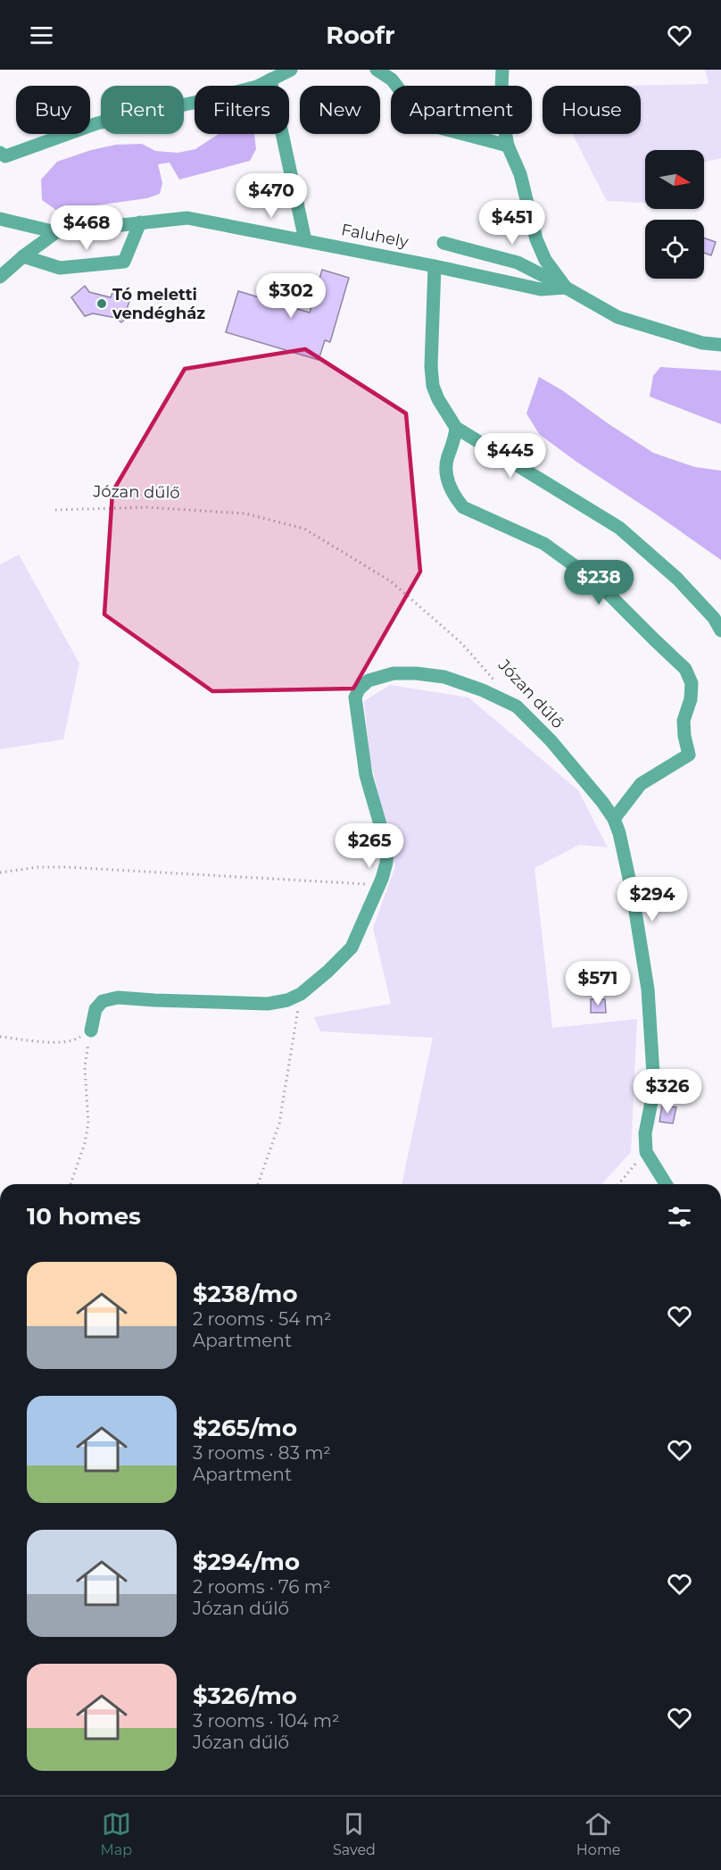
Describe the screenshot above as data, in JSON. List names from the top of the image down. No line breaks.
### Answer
{"streets":{"street":["Faluhely","Józan dűlő"]},"places":["Tó meletti vendégház"],"north":"right","page":{"header":"Roofr","chip":["Buy","Rent","Filters","New","Apartment","House"],"price":["$470","$451","$468","$302","$445","$238","$265","$294","$571","$326"],"heading":"10 homes","list":[{"name":"$238/mo","note":"2 rooms · 54 m² · Apartment"},{"name":"$265/mo","note":"3 rooms · 83 m² · Apartment"},{"name":"$294/mo","note":"2 rooms · 76 m² · Józan dűlő"},{"name":"$326/mo","note":"3 rooms · 104 m² · Józan dűlő"}],"tabs":["Map","Saved","Home"]}}
